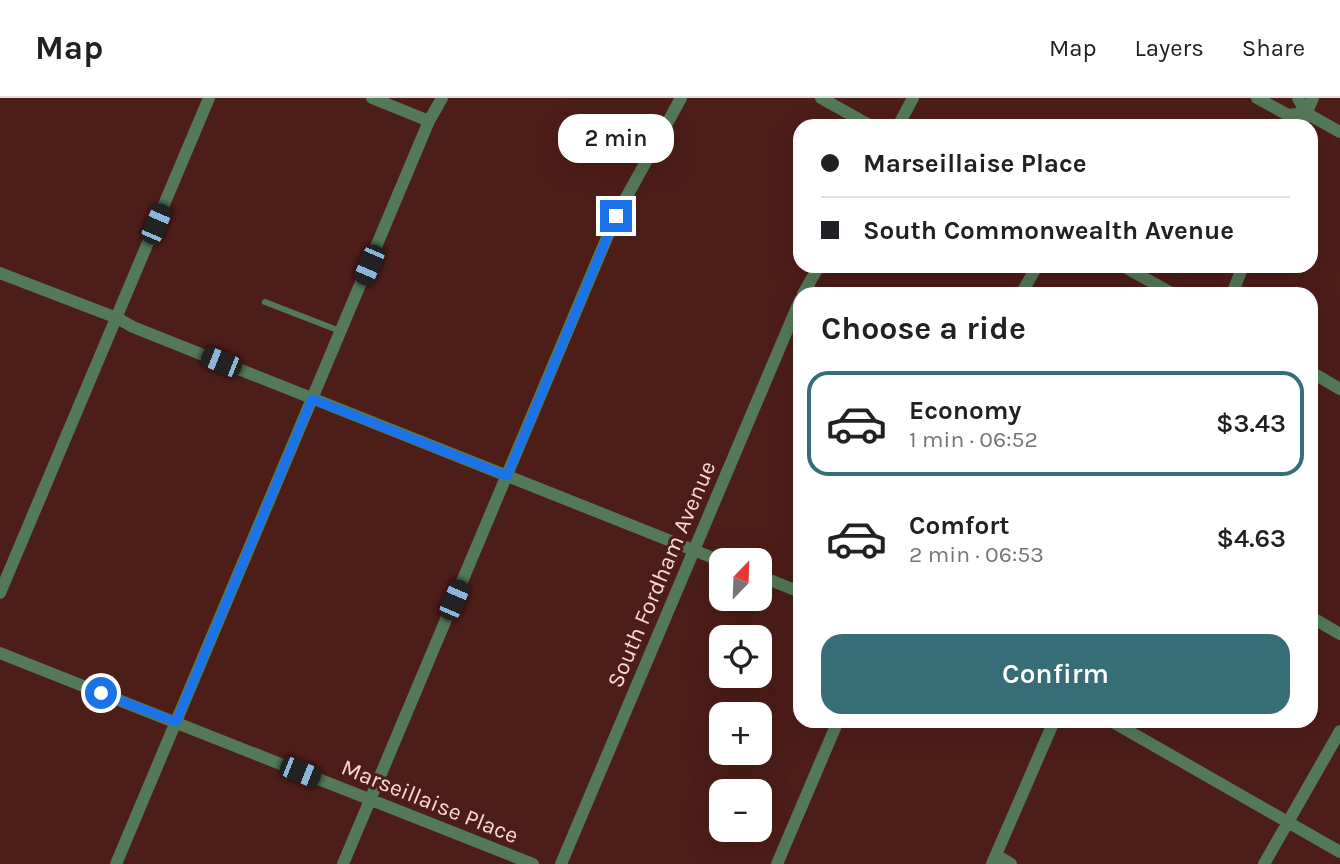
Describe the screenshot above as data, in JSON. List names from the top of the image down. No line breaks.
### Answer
{"streets":{"street":["South Fordham Avenue","Marseillaise Place"]},"north":"top right","page":{"header":"Map","nav":["Map","Layers","Share"],"bubble":"2 min","banner":["Marseillaise Place","South Commonwealth Avenue"],"heading":"Choose a ride","list":[{"name":"Economy","note":"1 min · 06:52","value":"$3.43"},{"name":"Comfort","note":"2 min · 06:53","value":"$4.63"}],"map_buttons":["+","−"],"buttons":"Confirm"}}
